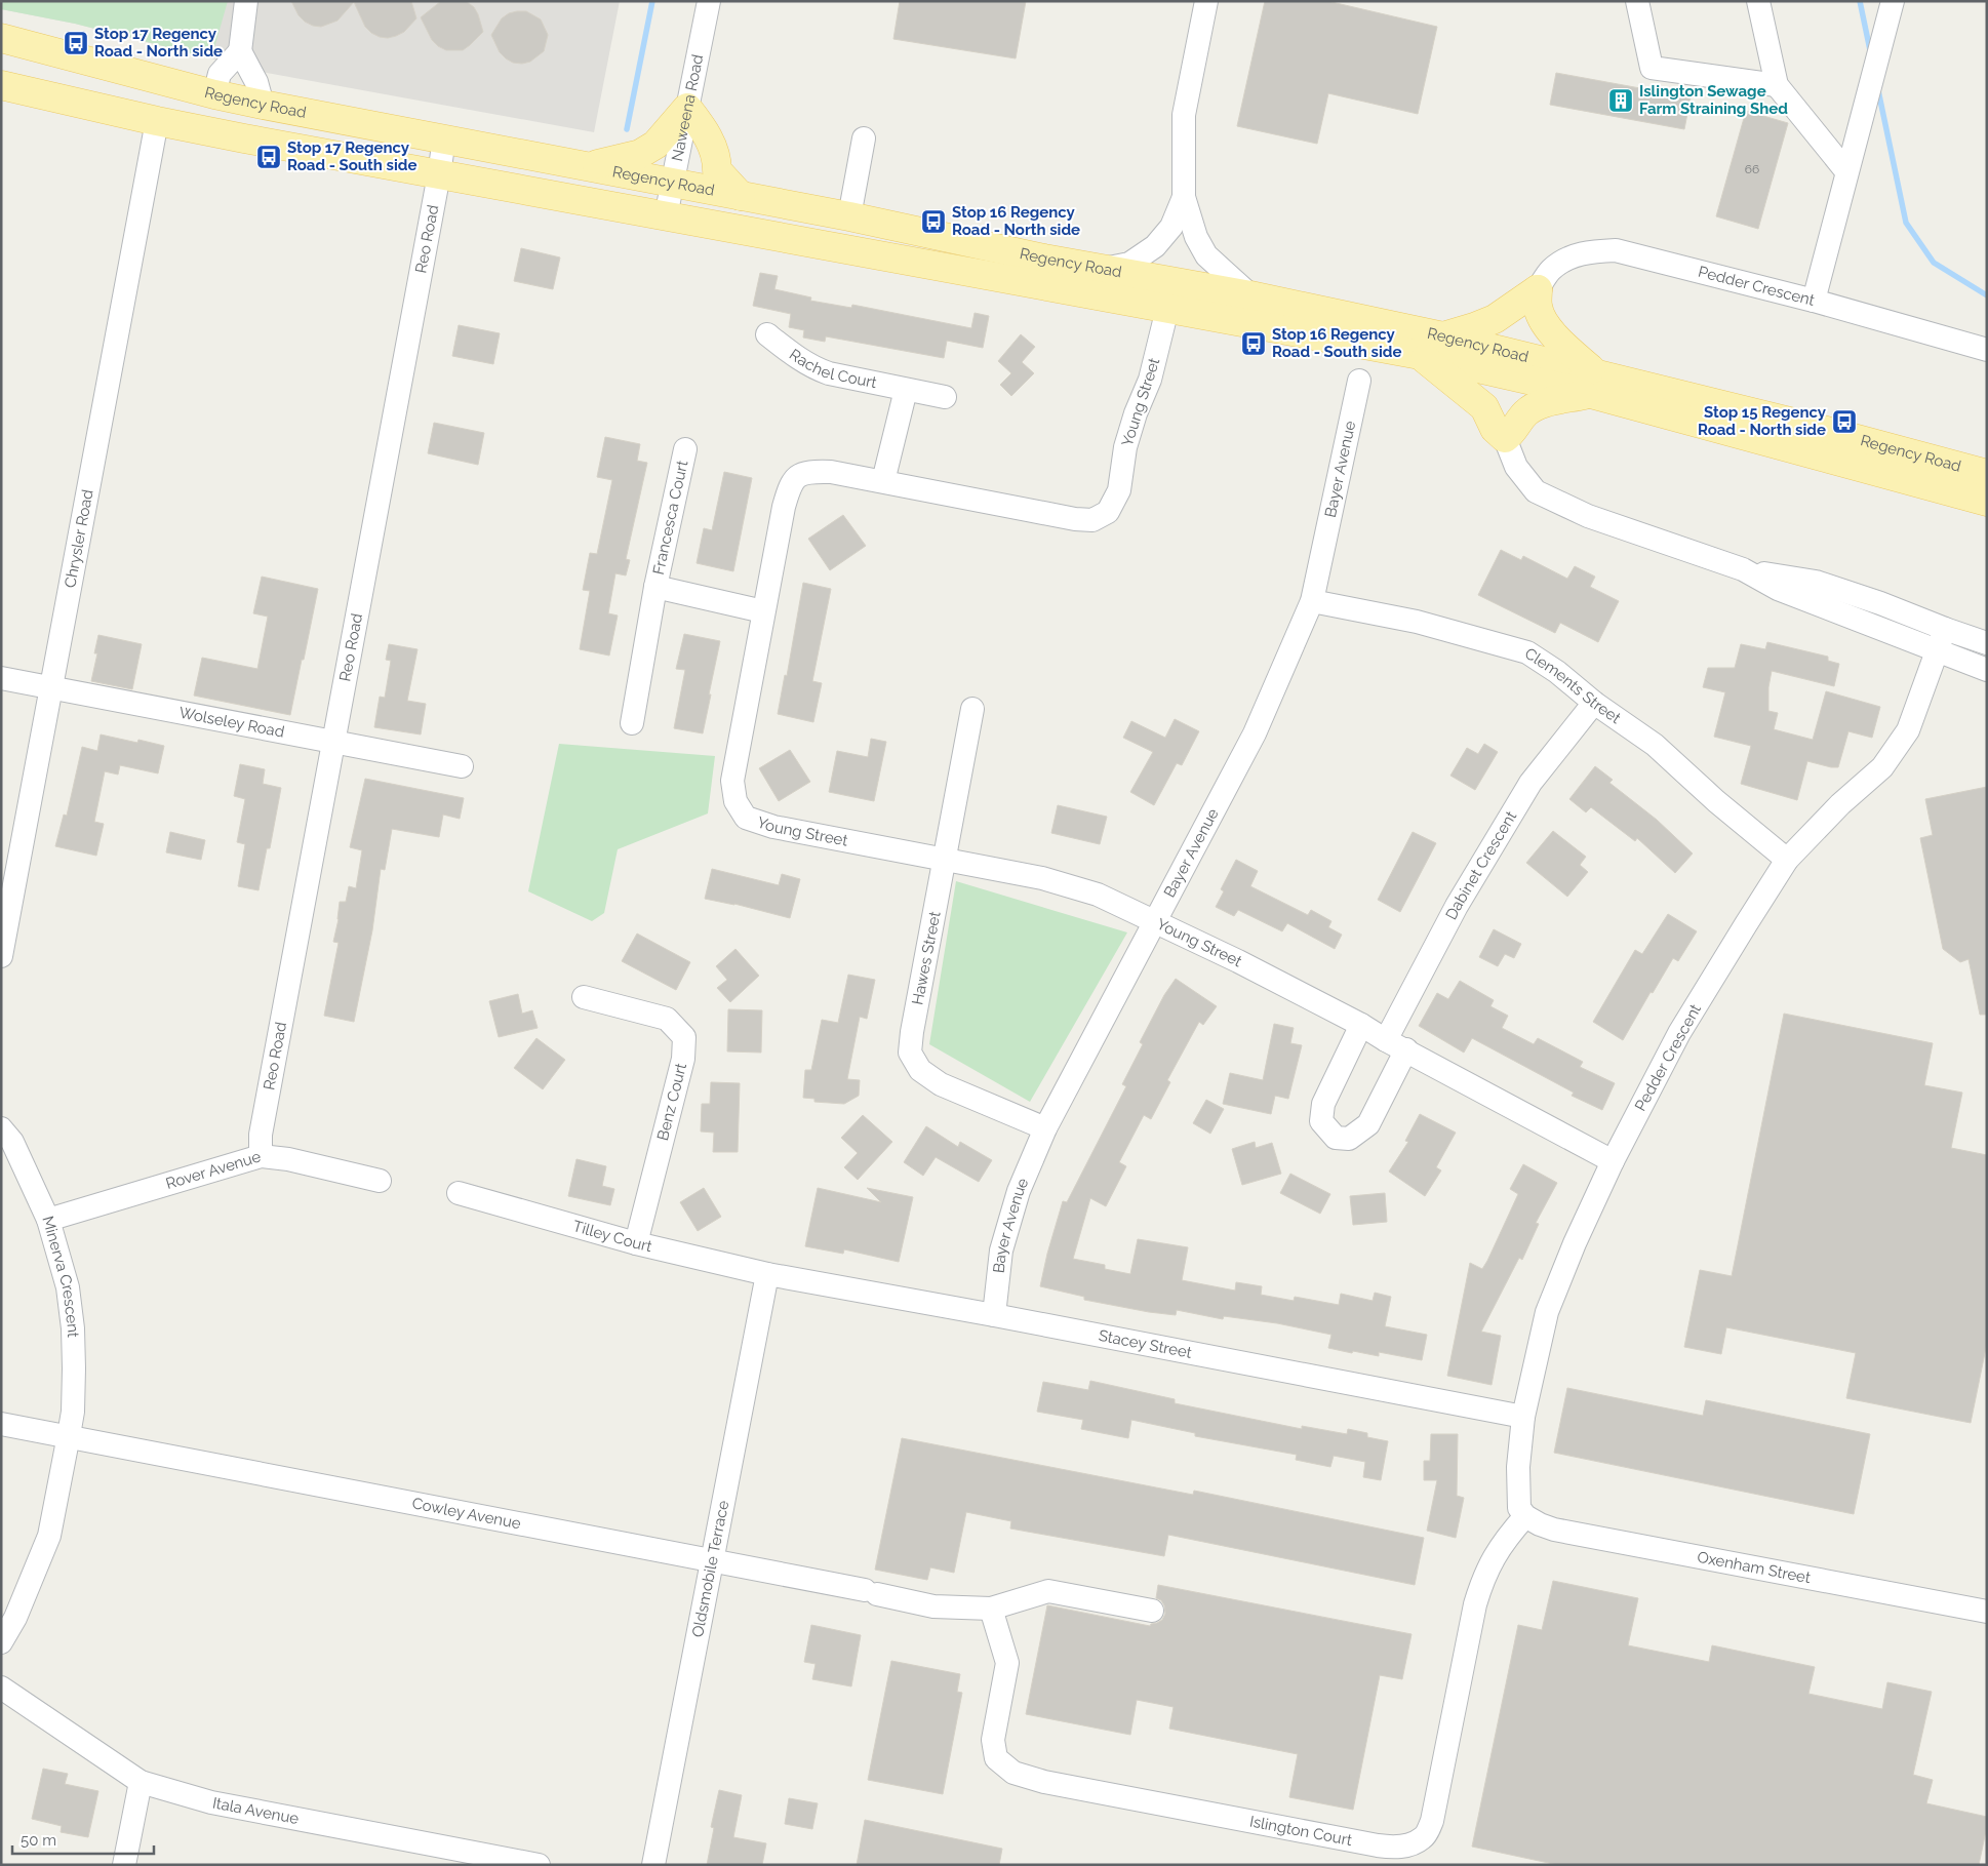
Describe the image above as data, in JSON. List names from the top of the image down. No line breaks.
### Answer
{"streets":{"main road":["Regency Road"],"street":["Naweena Road","Reo Road","Pedder Crescent","Rachel Court","Young Street","Bayer Avenue","Francesca Court","Chrysler Road","Clements Street","Wolseley Road","Dabinet Crescent","Hawes Street","Benz Court","Rover Avenue","Tilley Court","Minerva Crescent","Stacey Street","Cowley Avenue","Oxenham Street","Oldsmobile Terrace","Itala Avenue","Islington Court"]},"crossings":[["Regency Road","Naweena Road"],["Regency Road","Reo Road"],["Regency Road","Young Street"],["Regency Road","Chrysler Road"],["Reo Road","Wolseley Road"],["Reo Road","Rover Avenue"],["Pedder Crescent","Young Street"],["Pedder Crescent","Clements Street"],["Pedder Crescent","Stacey Street"],["Pedder Crescent","Oxenham Street"],["Pedder Crescent","Islington Court"],["Young Street","Bayer Avenue"],["Young Street","Francesca Court"],["Young Street","Dabinet Crescent"],["Young Street","Hawes Street"],["Bayer Avenue","Clements Street"],["Bayer Avenue","Hawes Street"],["Bayer Avenue","Stacey Street"],["Chrysler Road","Wolseley Road"],["Clements Street","Dabinet Crescent"],["Benz Court","Tilley Court"],["Rover Avenue","Minerva Crescent"],["Tilley Court","Stacey Street"],["Tilley Court","Oldsmobile Terrace"],["Minerva Crescent","Cowley Avenue"],["Stacey Street","Oldsmobile Terrace"],["Cowley Avenue","Oldsmobile Terrace"],["Cowley Avenue","Islington Court"],["Oxenham Street","Islington Court"]],"places":{"bus stop":["Stop 17 Regency Road - North side","Stop 17 Regency Road - South side","Stop 16 Regency Road - North side","Stop 16 Regency Road - South side","Stop 15 Regency Road - North side"],"building":["Islington Sewage Farm Straining Shed"]},"house_numbers":["66"],"scale_bar":"50 m"}
